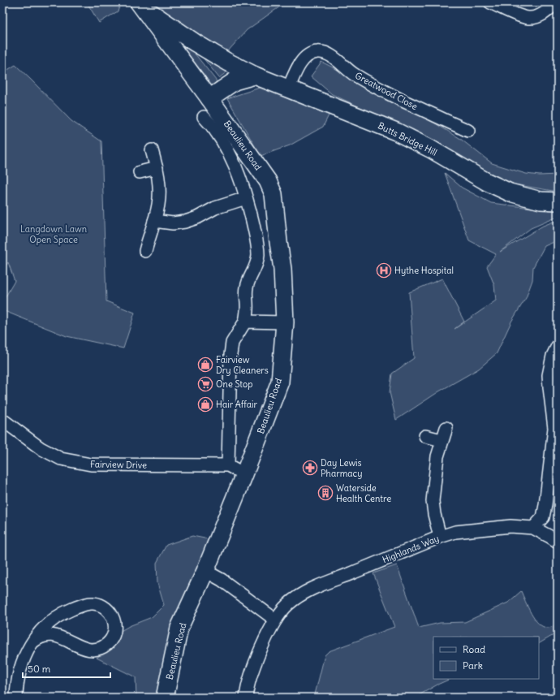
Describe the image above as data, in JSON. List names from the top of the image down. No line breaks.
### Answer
{"streets":{"street":["Greatwood Close","Butts Bridge Hill","Beaulieu Road","Fairview Drive","Highlands Way"]},"crossings":[["Greatwood Close","Butts Bridge Hill"],["Butts Bridge Hill","Beaulieu Road"],["Beaulieu Road","Fairview Drive"]],"parks":["Langdown Lawn Open Space"],"places":{"hospital":["Hythe Hospital"],"shop":["Fairview Dry Cleaners","Hair Affair"],"supermarket":["One Stop"],"pharmacy":["Day Lewis Pharmacy"],"building":["Waterside Health Centre"]},"legend":["Road","Park"],"scale_bar":"50 m"}
